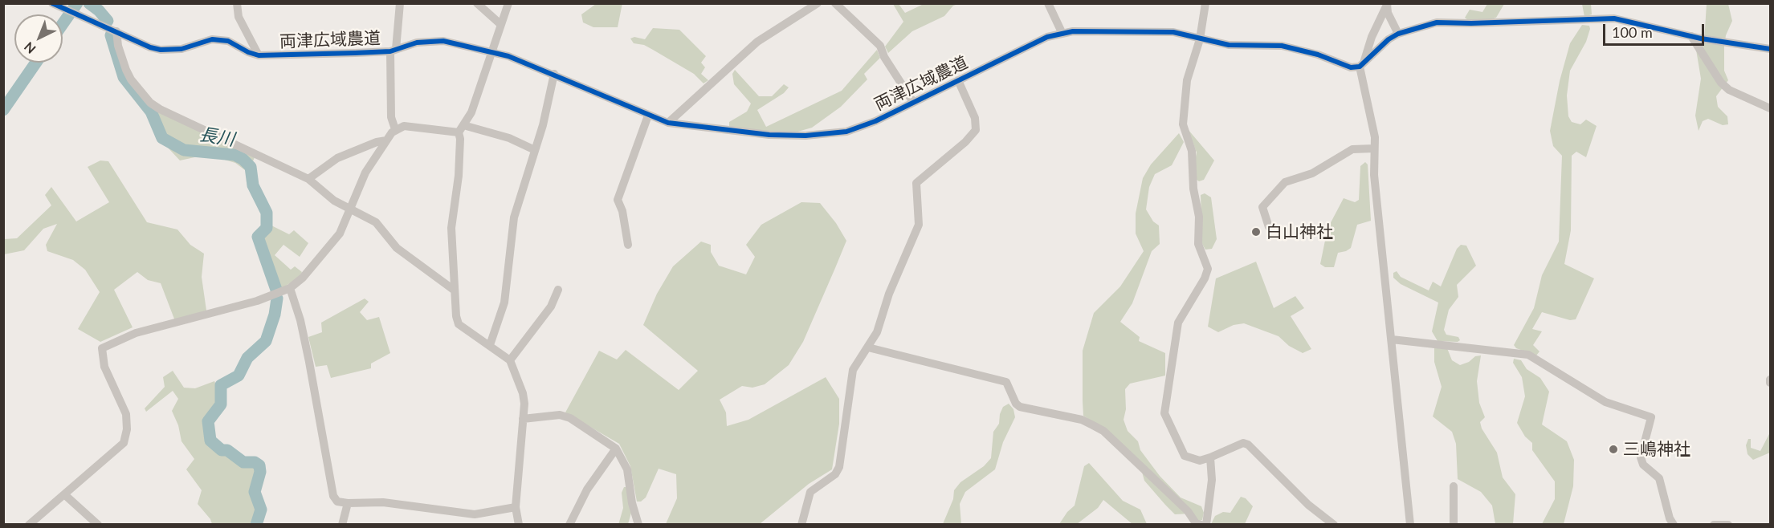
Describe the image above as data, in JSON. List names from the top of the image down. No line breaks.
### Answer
{"streets":{"street":["両津広域農道"]},"water":["長川"],"places":["白山神社","三嶋神社"],"scale_bar":"100 m","north":"bottom left"}
